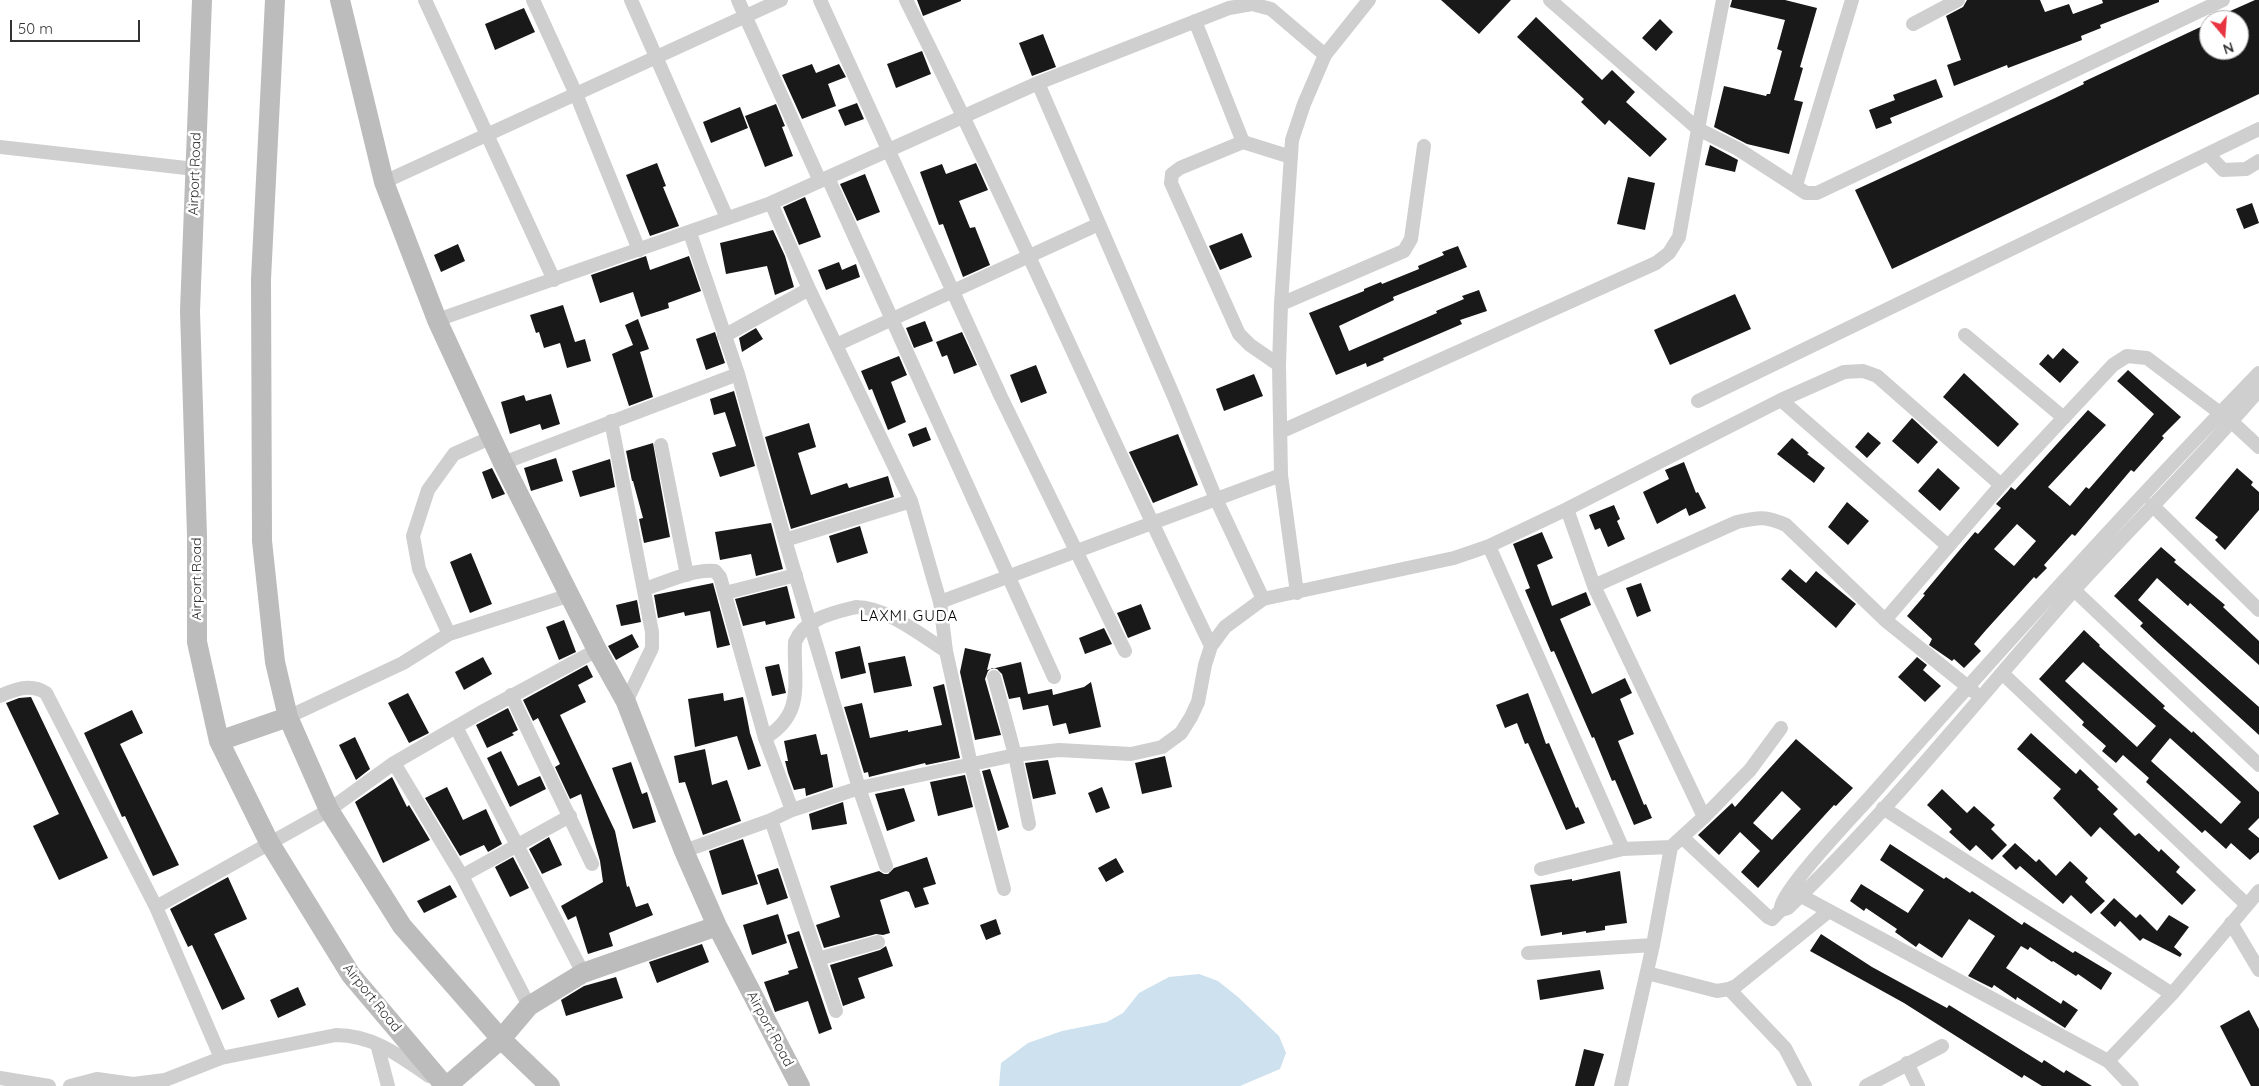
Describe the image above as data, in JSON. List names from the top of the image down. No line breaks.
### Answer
{"streets":{"main road":["Airport Road"]},"districts":["LAXMI GUDA"],"scale_bar":"50 m","north":"bottom"}
